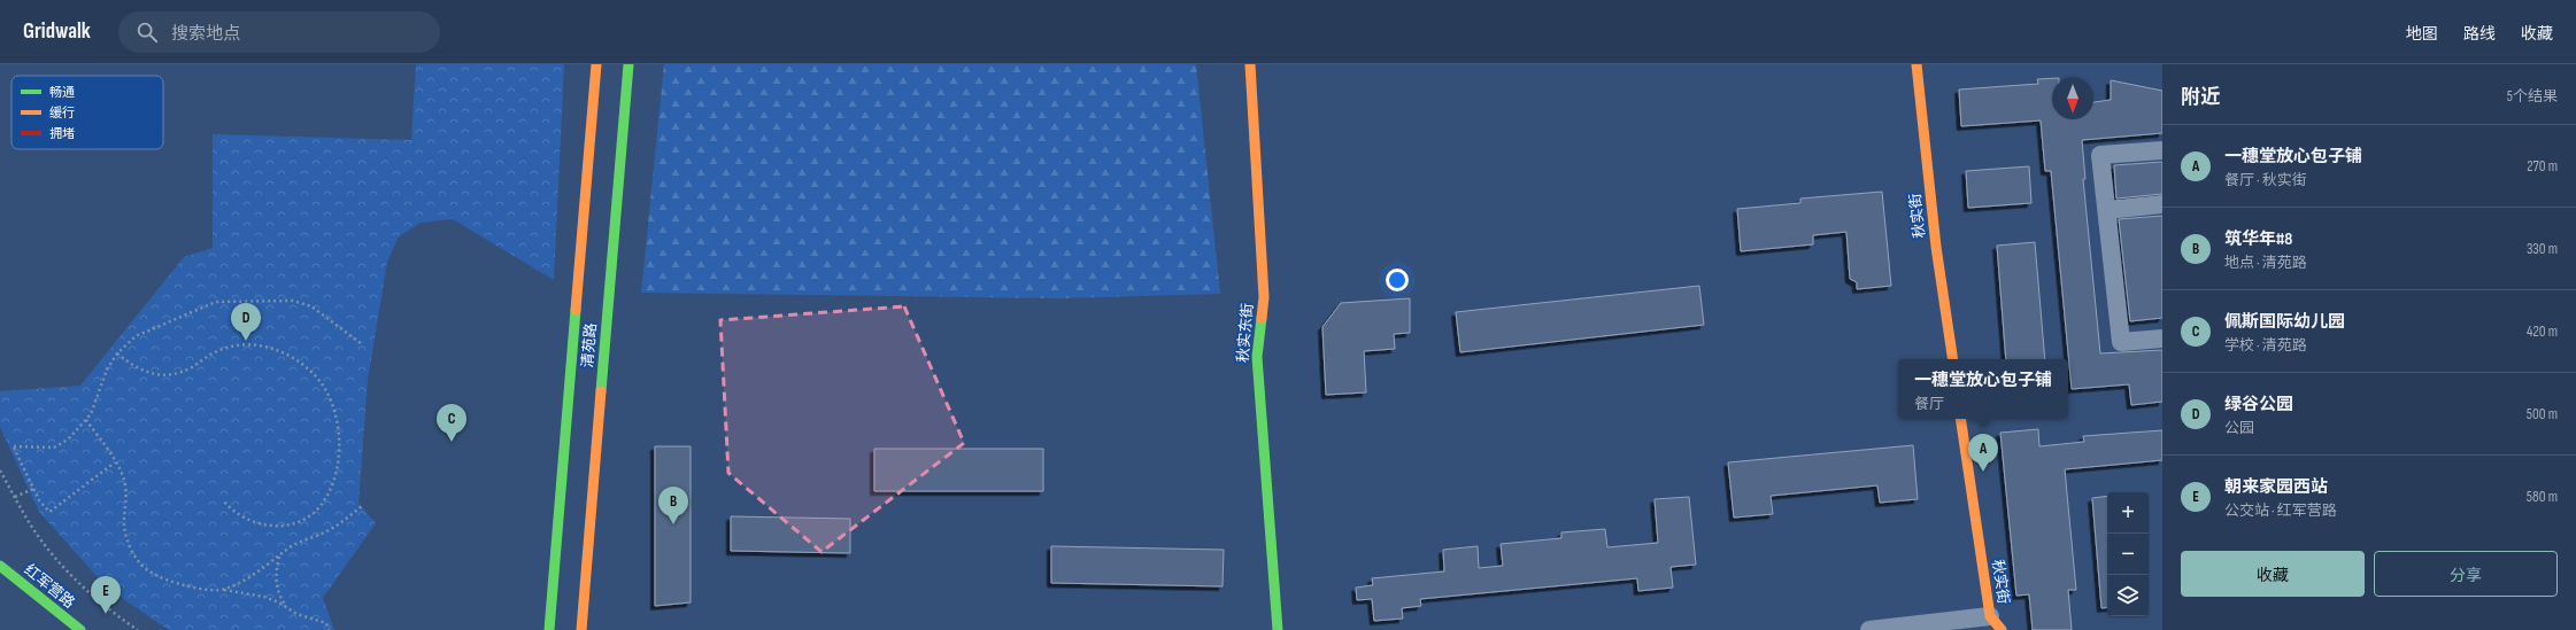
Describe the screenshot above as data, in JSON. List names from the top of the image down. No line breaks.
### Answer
{"streets":{"street":["秋实街","秋实东街","清苑路","红军营路"]},"legend":["畅通","缓行","拥堵"],"north":"bottom","page":{"header":"Gridwalk","search":"搜索地点","nav":["地图","路线","收藏"],"heading":["附近","5个结果"],"list":[{"mark":"A","name":"一穗堂放心包子铺","note":"餐厅 · 秋实街","value":"270 m"},{"mark":"B","name":"筑华年#8","note":"地点 · 清苑路","value":"330 m"},{"mark":"C","name":"佩斯国际幼儿园","note":"学校 · 清苑路","value":"420 m"},{"mark":"D","name":"绿谷公园","note":"公园","value":"500 m"},{"mark":"E","name":"朝来家园西站","note":"公交站 · 红军营路","value":"580 m"}],"pins":["D","C","A","B","E"],"popup":["一穗堂放心包子铺","餐厅"],"map_buttons":["+","−"],"buttons":["收藏","分享"]}}
